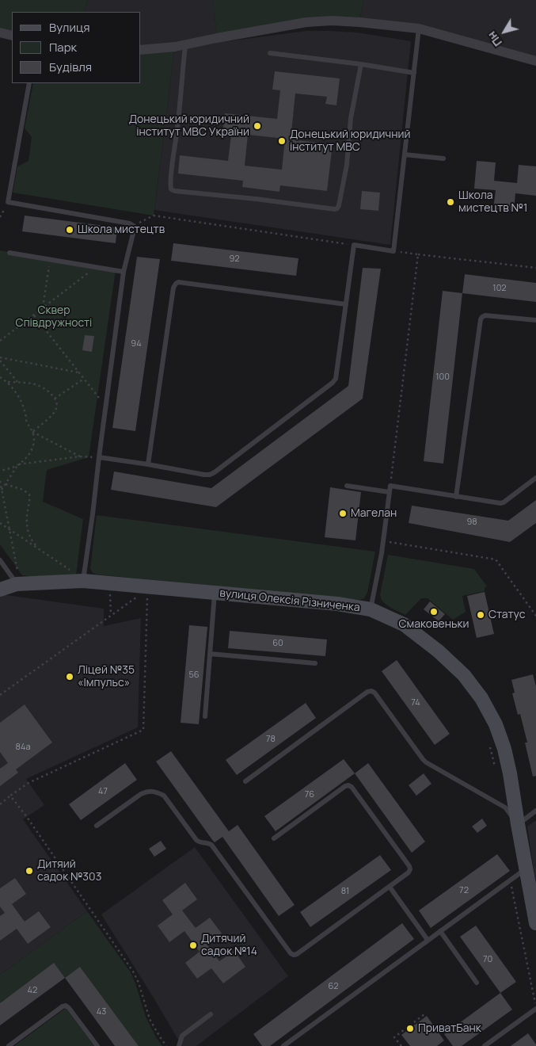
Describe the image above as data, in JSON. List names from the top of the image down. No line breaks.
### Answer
{"streets":{"street":["вулиця Олексія Різниченка"]},"parks":["Сквер Співдружності"],"places":["Донецький юридичний інститут МВС України","Донецький юридичний інститут МВС","Школа мистецтв №1","Школа мистецтв","Магелан","Смаковеньки","Статус","Ліцей №35 «Імпульс»","Дитяий садок №303","Дитячий садок №14","ПриватБанк"],"house_numbers":["92","102","94","100","98","60","56","74","78","84а","47","76","72","81","70","62","42","43"],"legend":["Вулиця","Парк","Будівля"],"north":"bottom left"}
